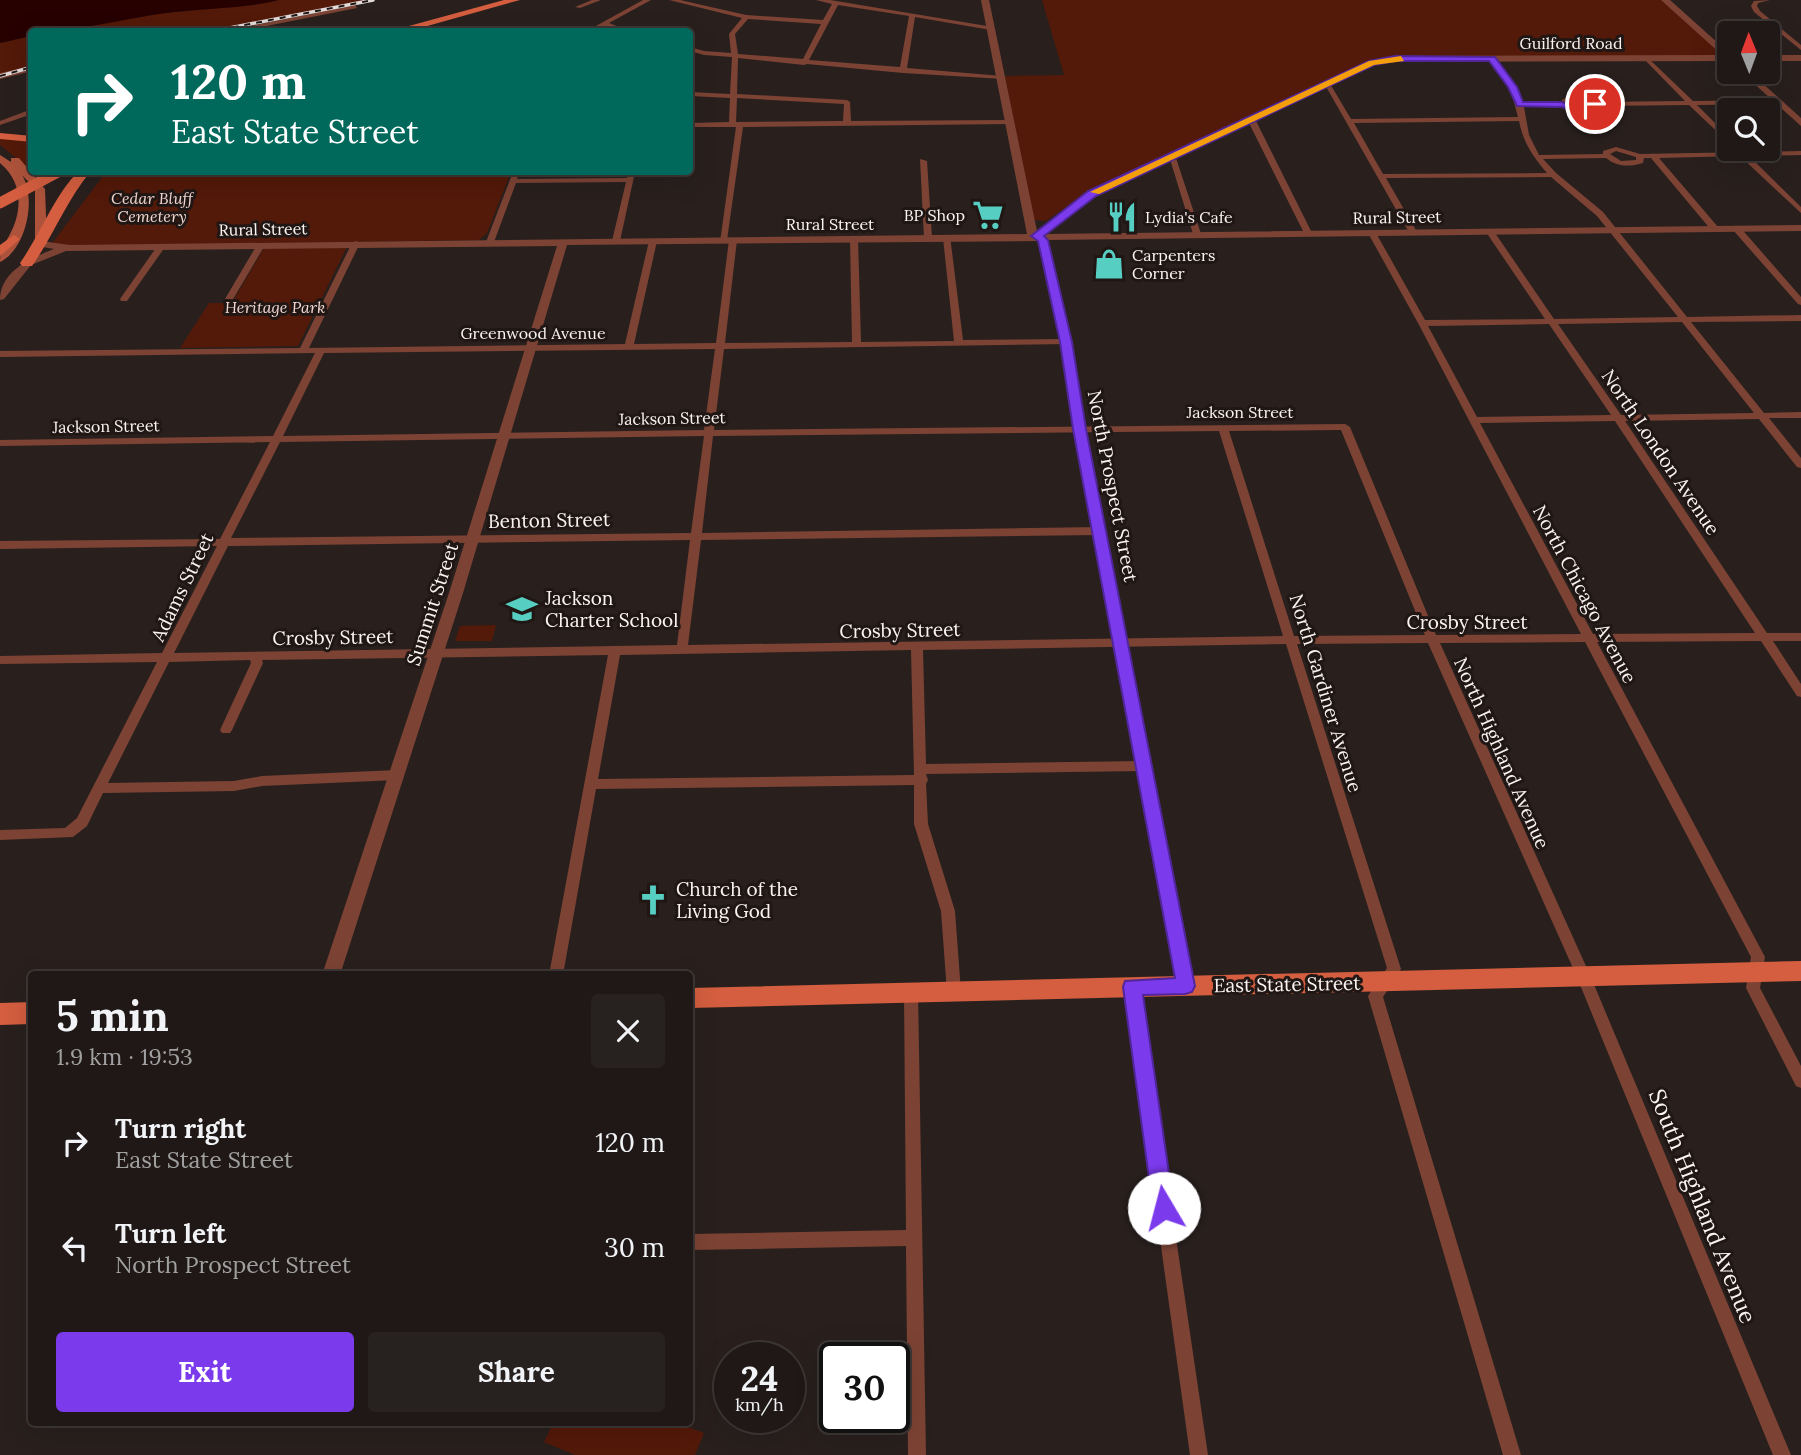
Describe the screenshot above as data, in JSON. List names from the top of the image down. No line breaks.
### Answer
{"streets":{"main road":["East State Street"],"street":["Guilford Road","Rural Street","Greenwood Avenue","Jackson Street","North London Avenue","North Prospect Street","Benton Street","Adams Street","North Chicago Avenue","Summit Street","Crosby Street","North Gardiner Avenue","North Highland Avenue","South Highland Avenue"]},"crossings":[["Guilford Road","Rural Street"],["Guilford Road","North Prospect Street"],["Rural Street","North London Avenue"],["Rural Street","North Prospect Street"],["Rural Street","North Chicago Avenue"],["Rural Street","Summit Street"],["Greenwood Avenue","North Prospect Street"],["Greenwood Avenue","Adams Street"],["Greenwood Avenue","Summit Street"],["Jackson Street","North Prospect Street"],["Jackson Street","Adams Street"],["Jackson Street","Summit Street"],["Jackson Street","North Gardiner Avenue"],["Jackson Street","North Highland Avenue"],["North London Avenue","Crosby Street"],["North Prospect Street","Benton Street"],["North Prospect Street","Crosby Street"],["North Prospect Street","East State Street"],["Benton Street","Adams Street"],["Benton Street","Summit Street"],["Adams Street","Crosby Street"],["North Chicago Avenue","Crosby Street"],["North Chicago Avenue","East State Street"],["Summit Street","Crosby Street"],["Crosby Street","North Gardiner Avenue"],["Crosby Street","North Highland Avenue"],["North Gardiner Avenue","East State Street"],["North Highland Avenue","East State Street"],["North Highland Avenue","South Highland Avenue"],["East State Street","South Highland Avenue"]],"parks":["Cedar Bluff Cemetery","Heritage Park"],"places":{"supermarket":["BP Shop"],"restaurant":["Lydia's Cafe"],"shop":["Carpenters Corner"],"school or university":["Jackson Charter School"],"church":["Church of the Living God"]},"north":"top","page":{"turn":["120 m","East State Street"],"heading":["5 min","1.9 km · 19:53"],"list":[{"name":"Turn right","note":"East State Street","value":"120 m"},{"name":"Turn left","note":"North Prospect Street","value":"30 m"}],"buttons":["Exit","Share"],"speed":"24 km/h","limit":"30"}}
